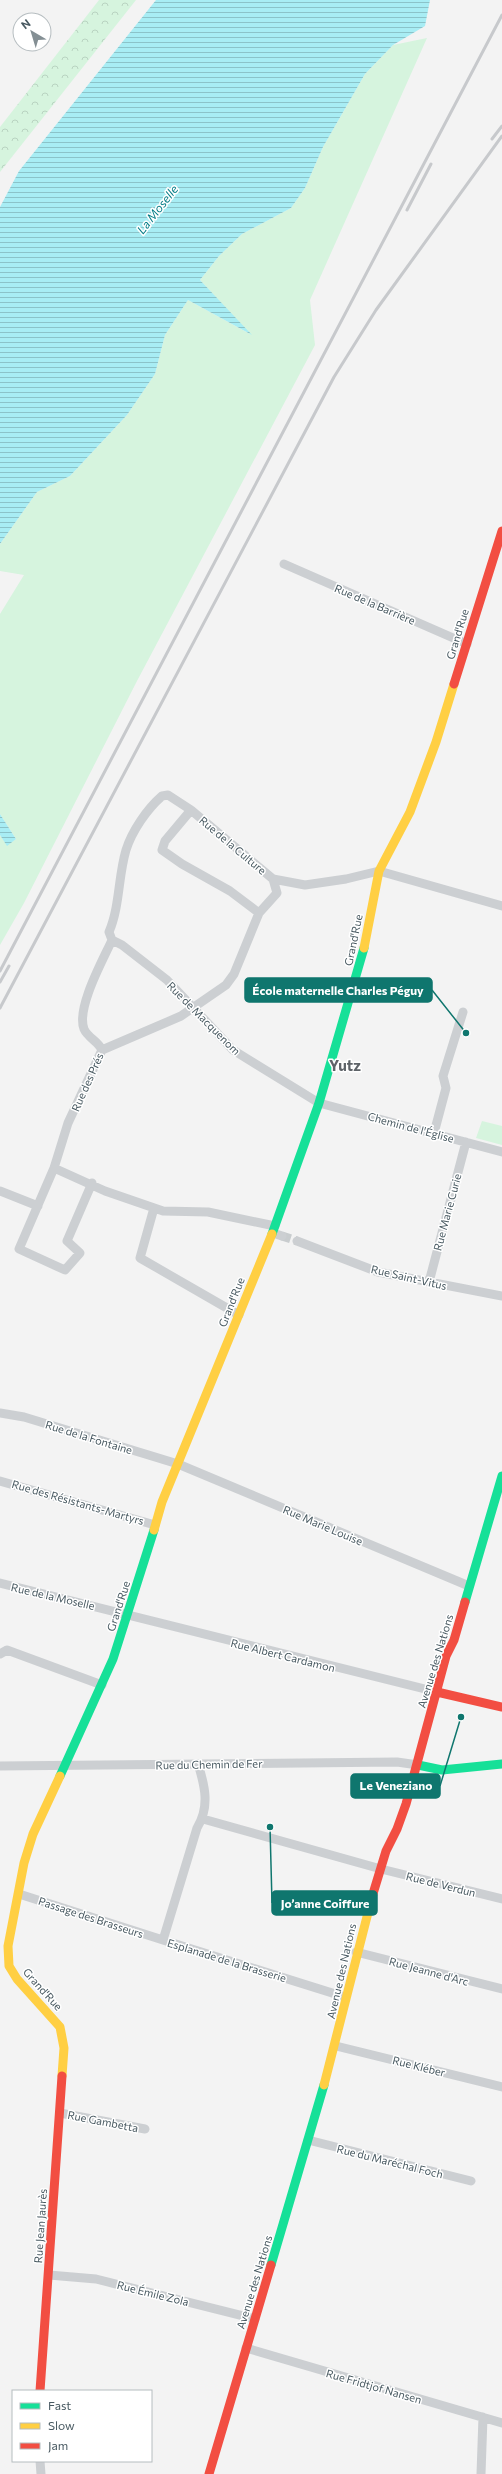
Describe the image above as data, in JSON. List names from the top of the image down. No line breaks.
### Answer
{"streets":{"street":["Rue de la Barrière","Grand'Rue","Rue de la Culture","Rue de Macquenom","Rue des Prés","Chemin de l'Église","Rue Marie Curie","Rue Saint-Vitus","Rue de la Fontaine","Rue des Résistants-Martyrs","Rue Marie Louise","Rue de la Moselle","Rue Albert Cardamon","Avenue des Nations","Rue du Chemin de Fer","Rue de Verdun","Passage des Brasseurs","Esplanade de la Brasserie","Rue Jeanne d'Arc","Rue Kléber","Rue Gambetta","Rue du Maréchal Foch","Rue Jean Jaurès","Rue Émile Zola","Rue Fridtjof Nansen"]},"crossings":[["Rue de la Barrière","Grand'Rue"],["Grand'Rue","Rue de la Culture"],["Grand'Rue","Rue de Macquenom"],["Grand'Rue","Chemin de l'Église"],["Grand'Rue","Rue de la Fontaine"],["Grand'Rue","Rue des Résistants-Martyrs"],["Grand'Rue","Rue Marie Louise"],["Grand'Rue","Rue de la Moselle"],["Grand'Rue","Rue Albert Cardamon"],["Grand'Rue","Rue du Chemin de Fer"],["Grand'Rue","Passage des Brasseurs"],["Grand'Rue","Rue Jean Jaurès"],["Rue de la Culture","Rue des Prés"],["Rue de Macquenom","Rue des Prés"],["Rue de Macquenom","Chemin de l'Église"],["Chemin de l'Église","Rue Marie Curie"],["Rue Marie Curie","Rue Saint-Vitus"],["Rue de la Fontaine","Rue Marie Louise"],["Rue Marie Louise","Avenue des Nations"],["Rue de la Moselle","Rue Albert Cardamon"],["Rue Albert Cardamon","Avenue des Nations"],["Avenue des Nations","Rue du Chemin de Fer"],["Avenue des Nations","Rue de Verdun"],["Avenue des Nations","Esplanade de la Brasserie"],["Avenue des Nations","Rue Jeanne d'Arc"],["Avenue des Nations","Rue Kléber"],["Avenue des Nations","Rue du Maréchal Foch"],["Avenue des Nations","Rue Émile Zola"],["Avenue des Nations","Rue Fridtjof Nansen"],["Rue du Chemin de Fer","Esplanade de la Brasserie"],["Passage des Brasseurs","Esplanade de la Brasserie"],["Rue Gambetta","Rue Jean Jaurès"],["Rue Jean Jaurès","Rue Émile Zola"]],"districts":["Yutz"],"water":["La Moselle"],"places":["École maternelle Charles Péguy","Le Veneziano","Jo’anne Coiffure"],"legend":["Fast","Slow","Jam"],"north":"top left"}
